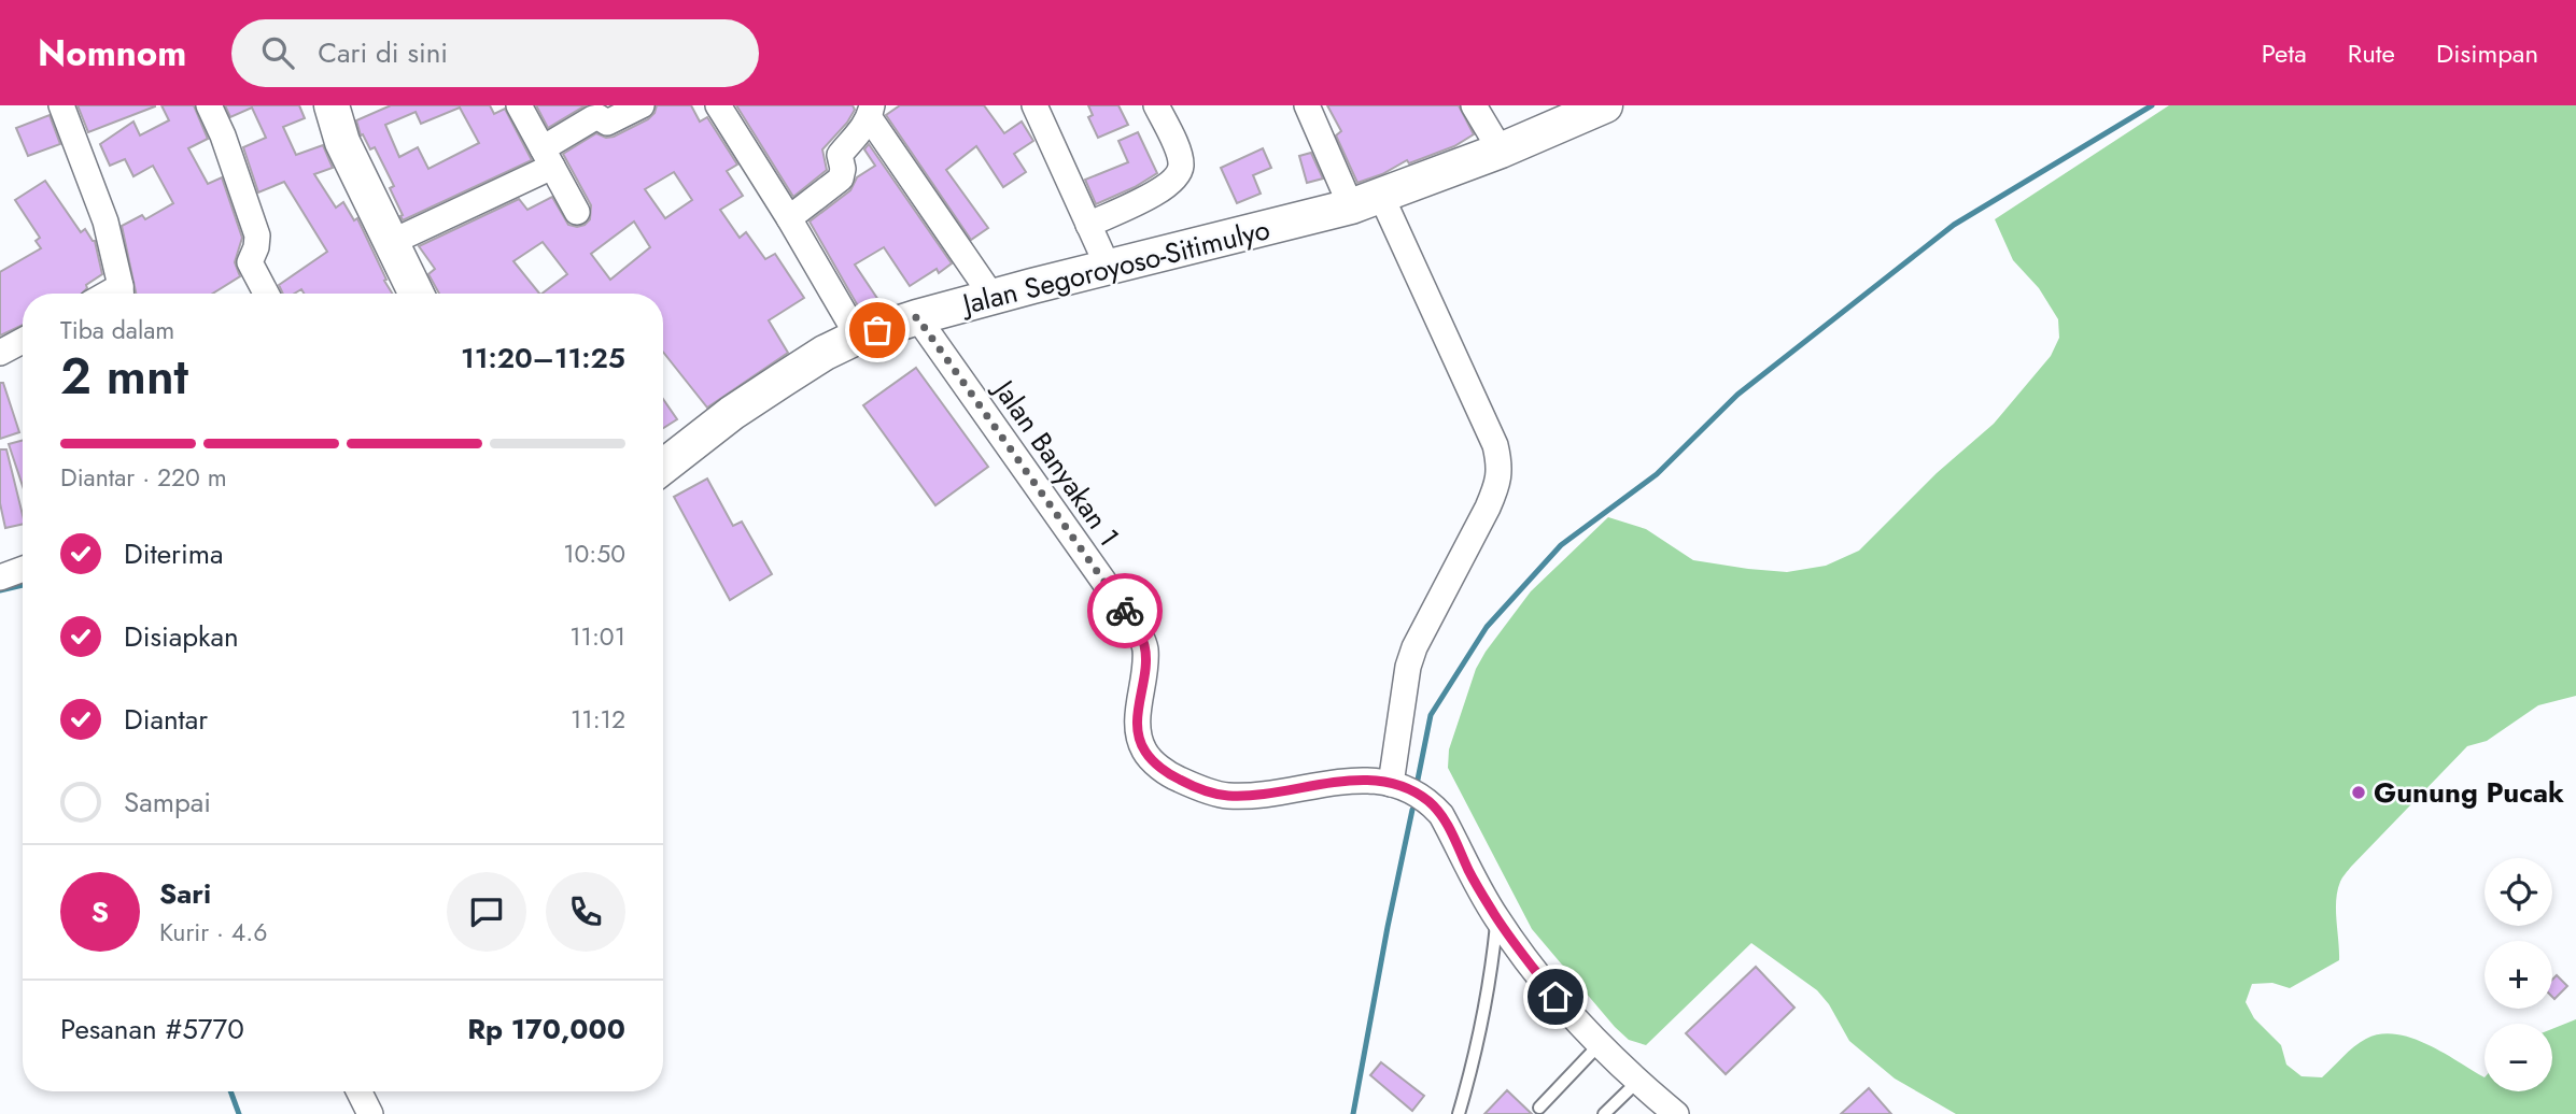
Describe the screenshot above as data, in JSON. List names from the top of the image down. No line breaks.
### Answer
{"streets":{"main road":["Jalan Segoroyoso-Sitimulyo"],"street":["Jalan Banyakan 1"]},"crossings":[["Jalan Segoroyoso-Sitimulyo","Jalan Banyakan 1"]],"places":["Gunung Pucak"],"page":{"header":"Nomnom","search":"Cari di sini","nav":["Peta","Rute","Disimpan"],"heading":["2 mnt","Tiba dalam","11:20–11:25"],"panel":["Sari","Kurir · 4.6","Pesanan #5770","Rp 170,000"],"bar":"Diantar · 220 m","list":[["Diterima","10:50"],["Disiapkan","11:01"],["Diantar","11:12"],"Sampai"],"map_buttons":["+","−"],"round":"S"}}
